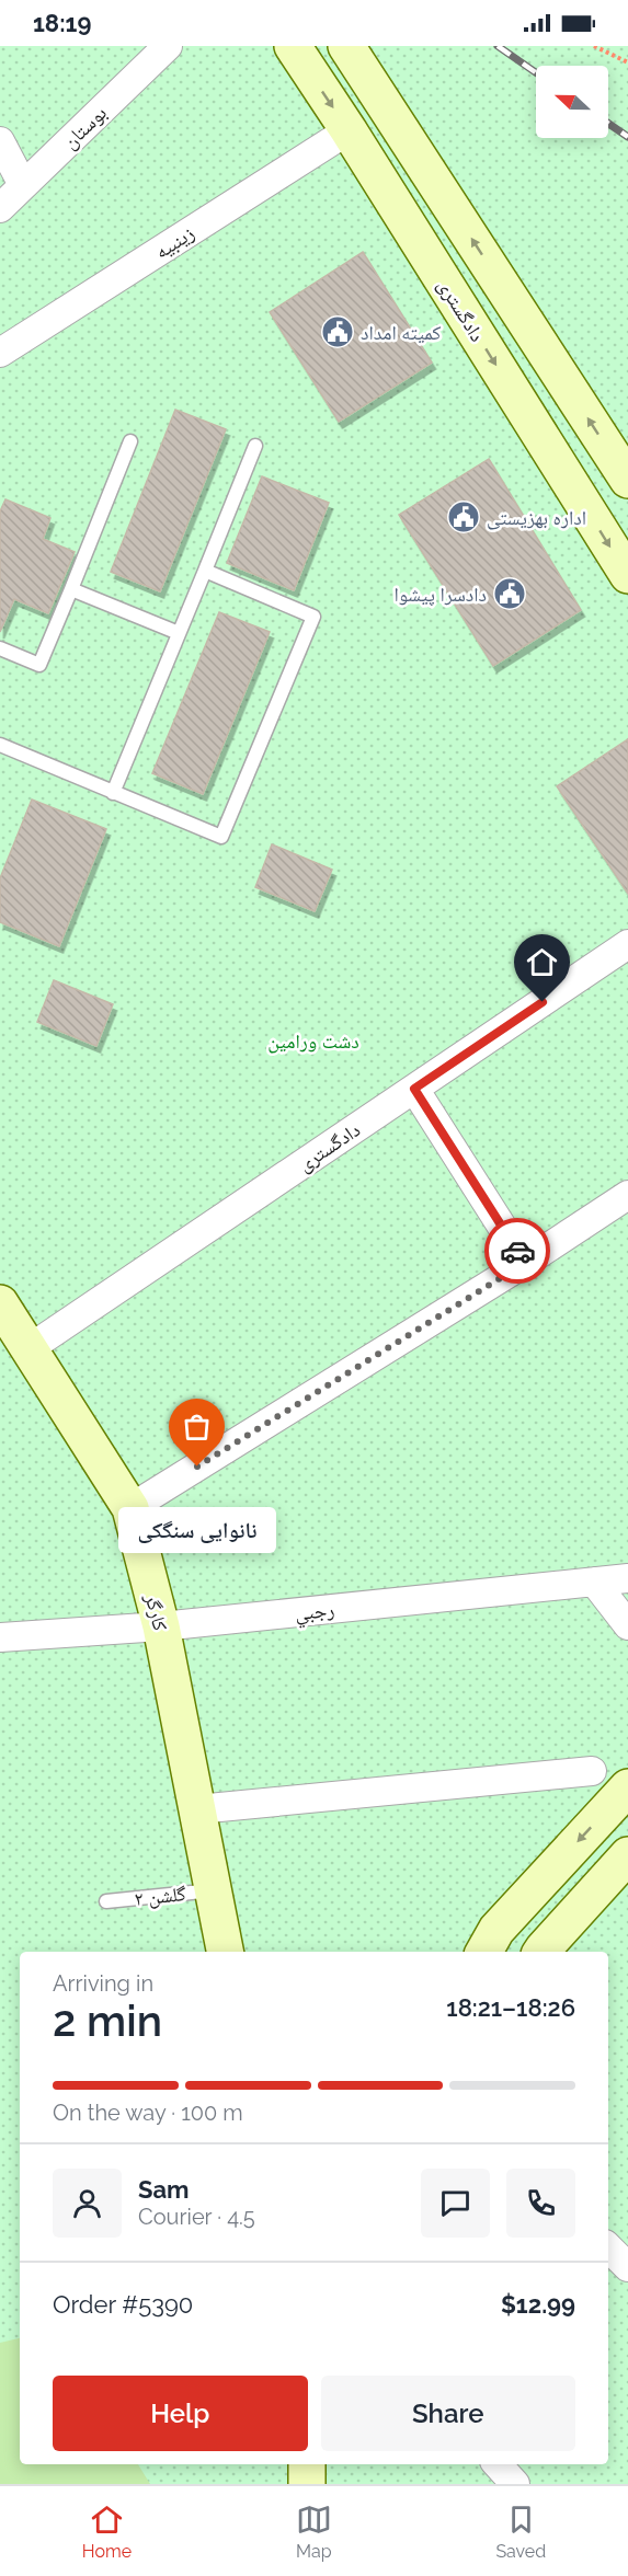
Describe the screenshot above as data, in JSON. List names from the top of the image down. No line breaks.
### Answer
{"streets":{"main road":["دادگستری","کارگر"],"street":["بوستان","زينبيه","رجبي"],"lane":["گلشن ۲"]},"crossings":[["زينبيه","دادگستری"],["دادگستری","کارگر"],["رجبي","کارگر"],["کارگر","گلشن ۲"]],"parks":["دشت ورامین"],"places":{"public building":["کمیته امداد","اداره بهزیستی","دادسرا پیشوا"],"other":["نانوایی سنگکی"]},"north":"left","page":{"status":"18:19","bubble":"نانوایی سنگکی","heading":["2 min","Arriving in","18:21–18:26"],"panel":["Sam","Courier · 4.5","Order #5390","$12.99"],"bar":"On the way · 100 m","buttons":["Help","Share"],"tabs":["Home","Map","Saved"]}}
